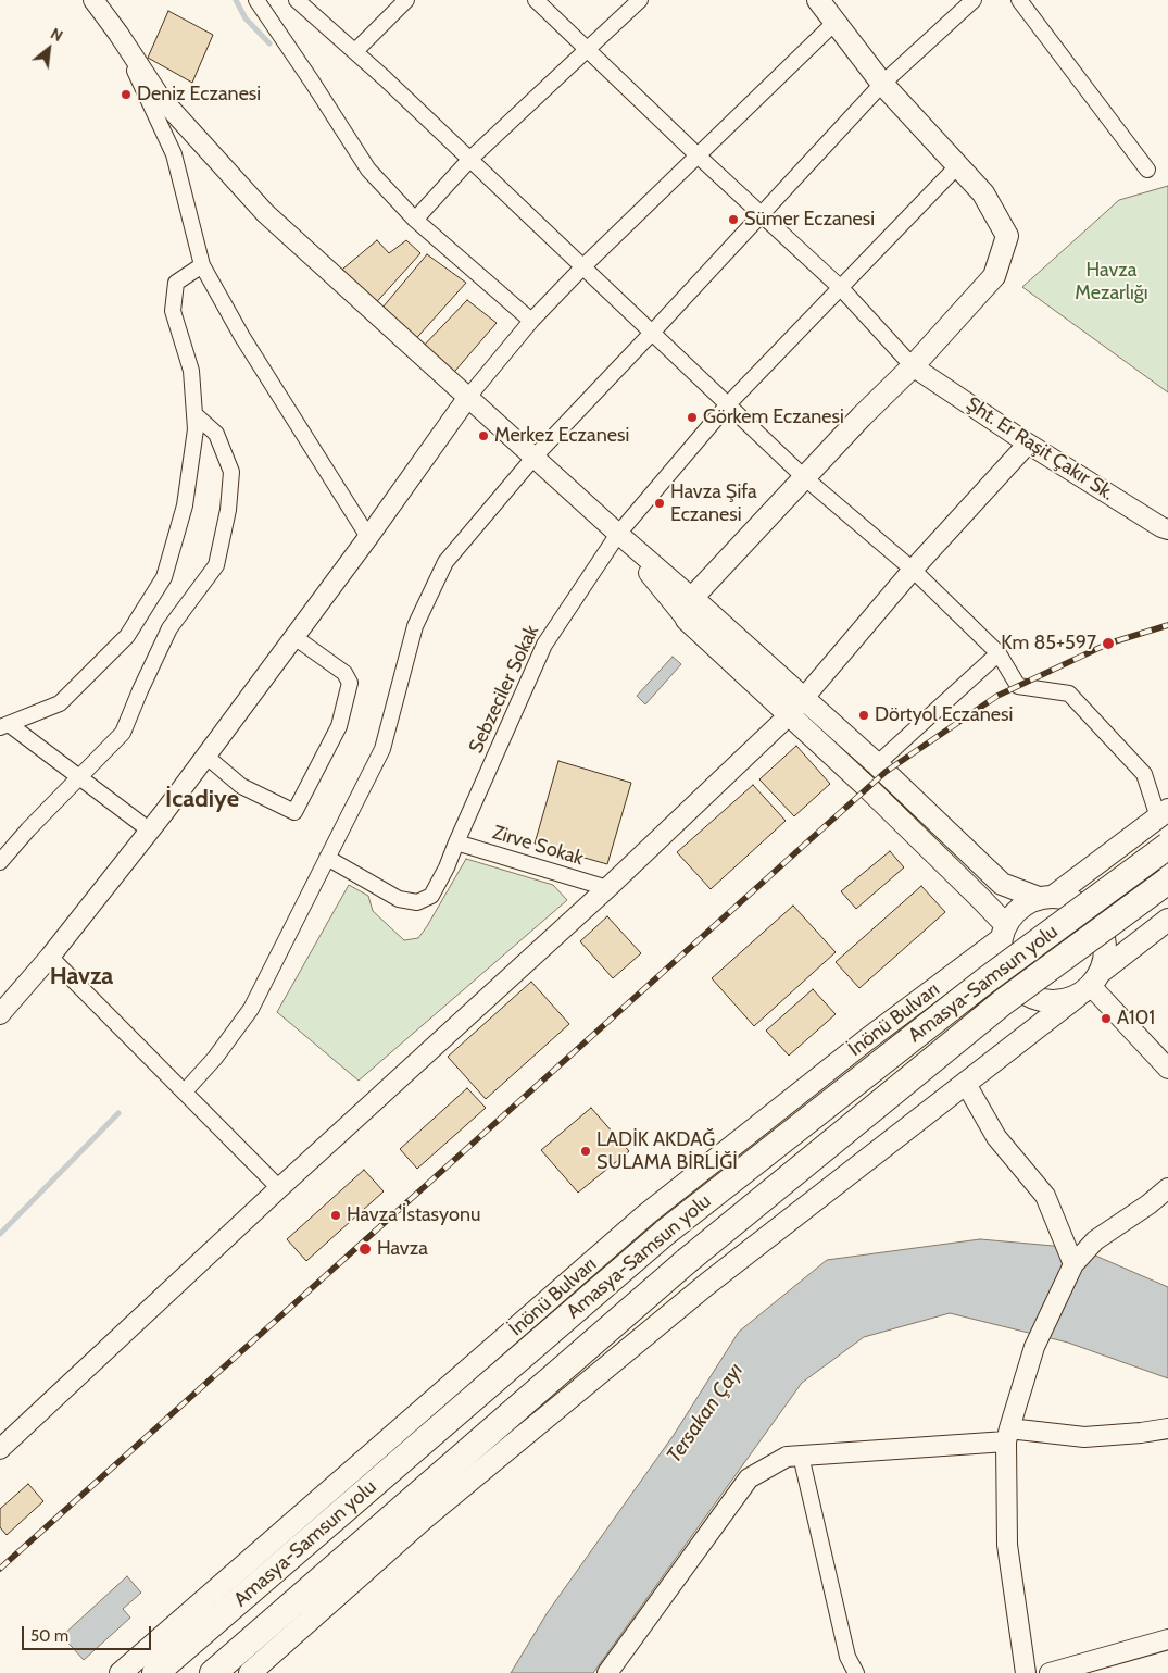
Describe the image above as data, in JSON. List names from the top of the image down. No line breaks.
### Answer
{"streets":{"highway":["Amasya-Samsun yolu"],"main road":["İnönü Bulvarı"],"street":["Şht. Er Raşit Çakır Sk.","Sebzeciler Sokak","Zirve Sokak"]},"crossings":[["Sebzeciler Sokak","Zirve Sokak"]],"districts":["İcadiye","Havza"],"water":["Tersakan Çayı"],"parks":["Havza Mezarlığı"],"places":["Deniz Eczanesi","Sümer Eczanesi","Görkem Eczanesi","Merkez Eczanesi","Havza Şifa Eczanesi","Km 85+597","Dörtyol Eczanesi","A101","LADİK AKDAĞ SULAMA BİRLİĞİ","Havza İstasyonu","Havza"],"scale_bar":"50 m","north":"top right"}
